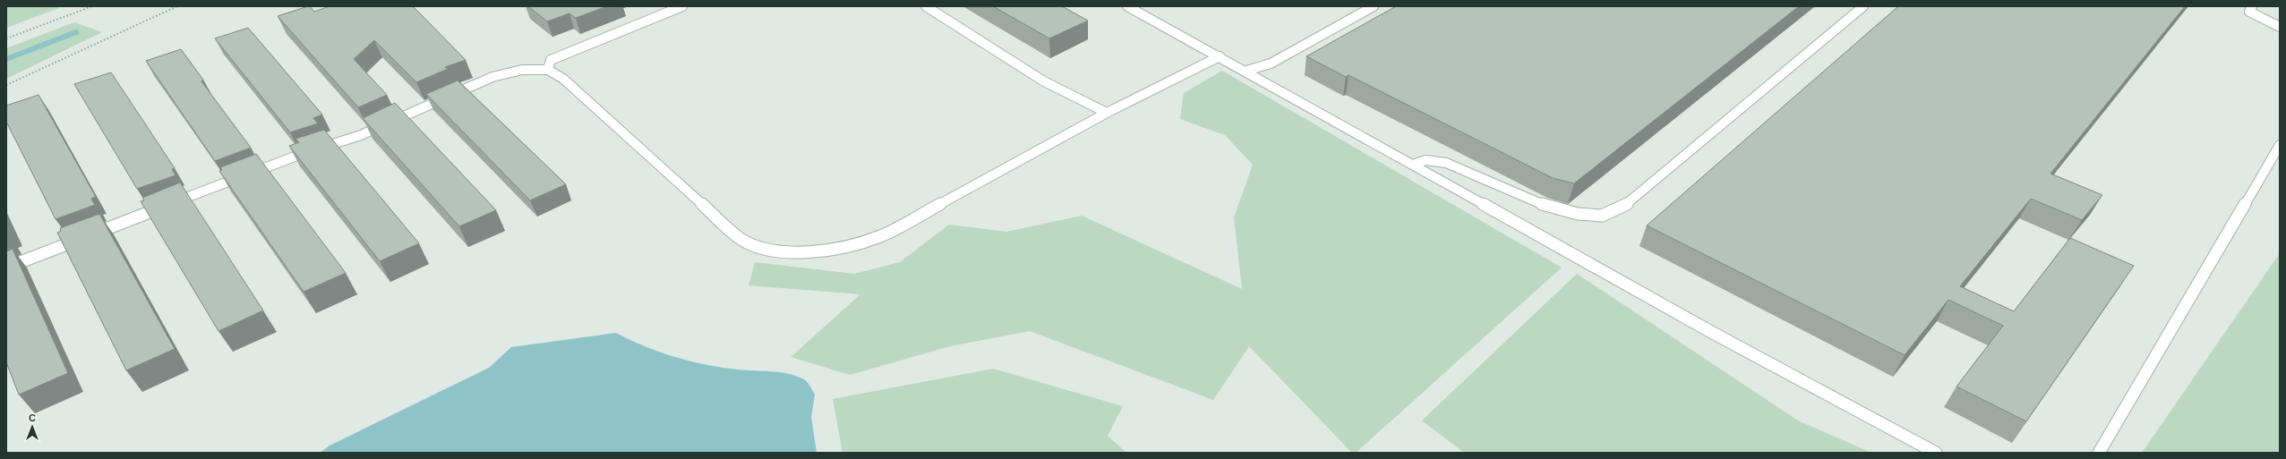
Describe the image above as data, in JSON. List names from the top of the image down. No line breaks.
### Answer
{"north":"top"}
